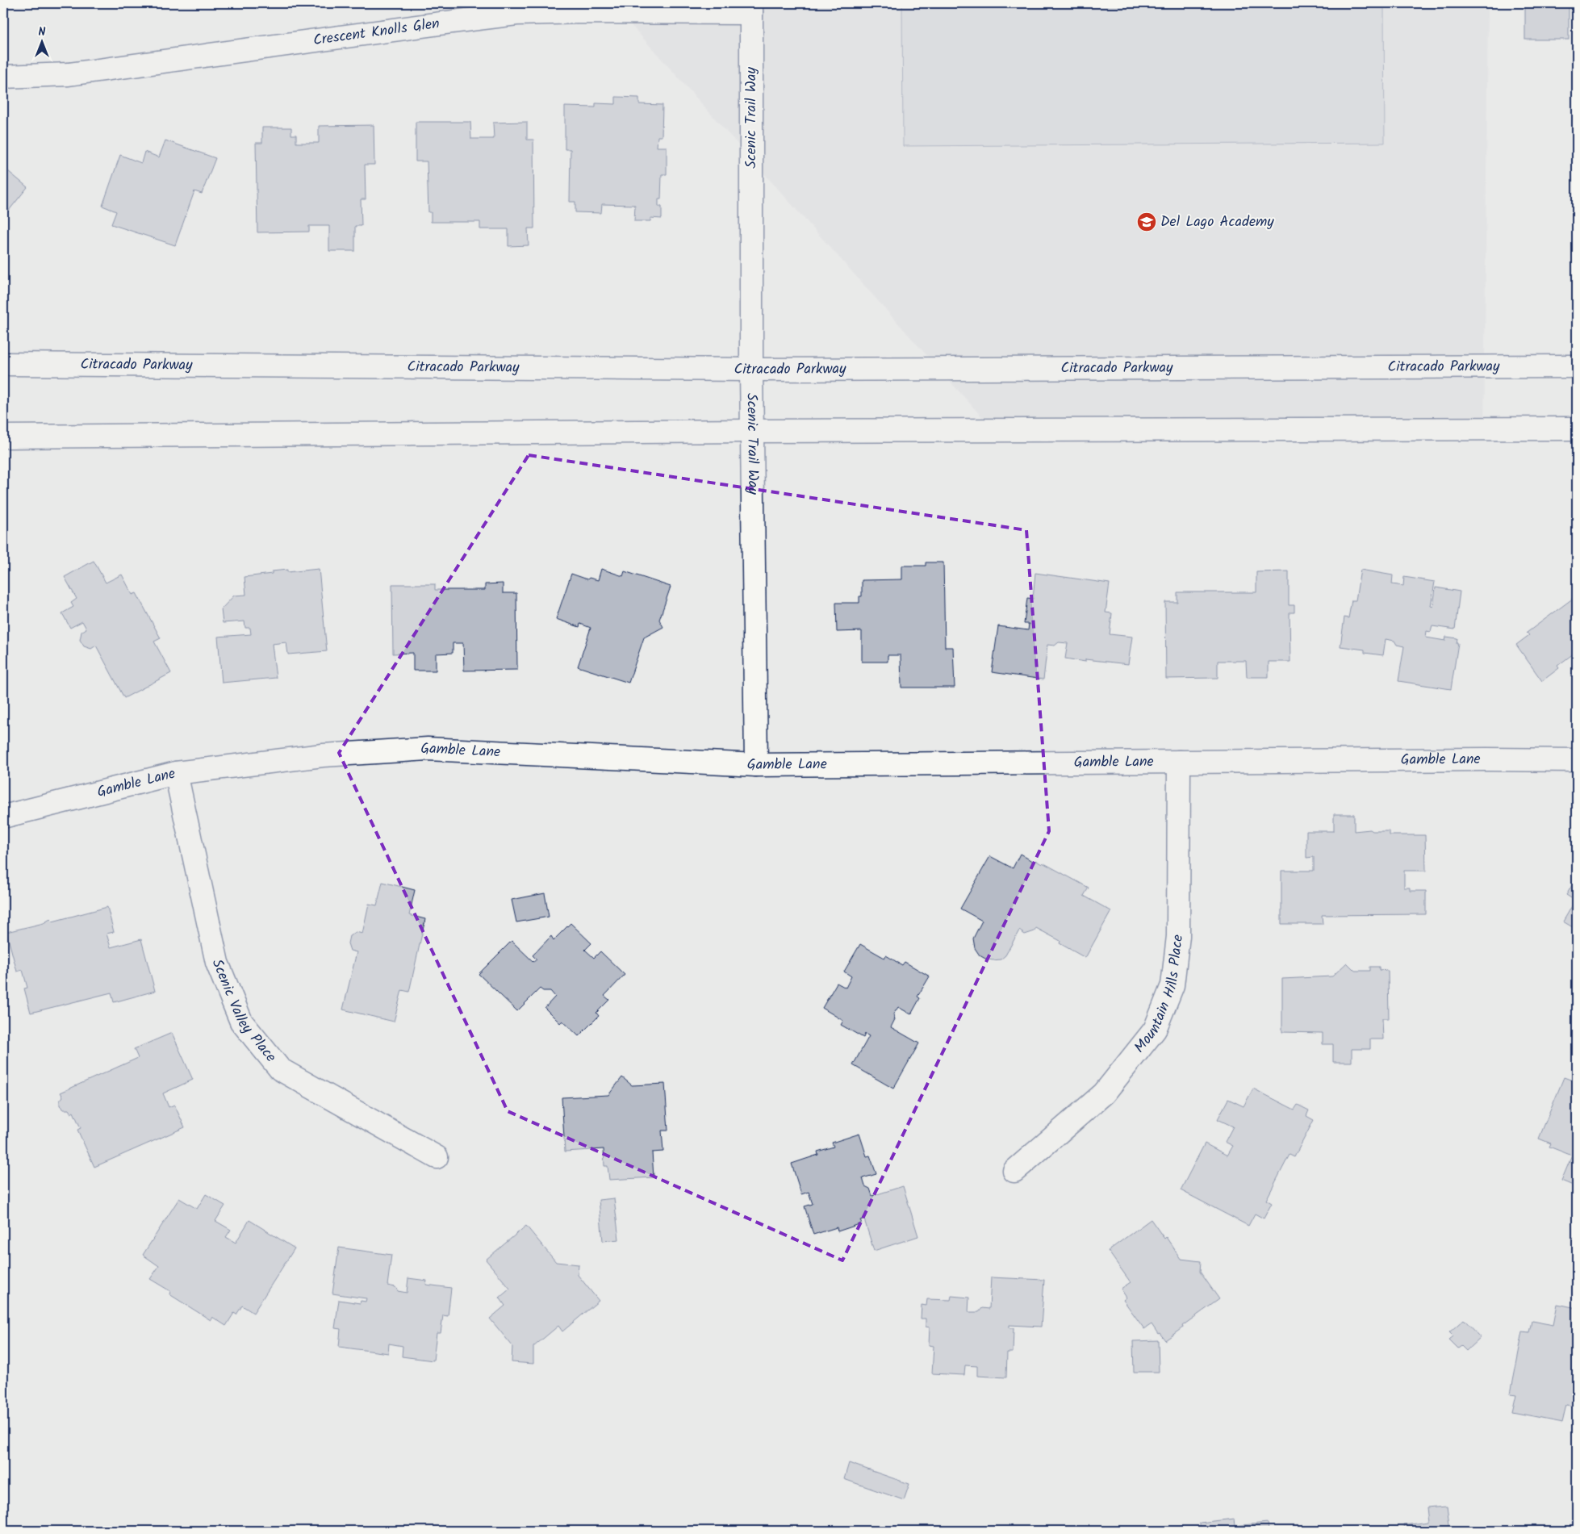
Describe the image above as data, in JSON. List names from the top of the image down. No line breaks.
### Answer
{"streets":{"street":["Crescent Knolls Glen","Scenic Trail Way","Citracado Parkway","Gamble Lane","Mountain Hills Place","Scenic Valley Place"]},"crossings":[["Crescent Knolls Glen","Scenic Trail Way"],["Scenic Trail Way","Citracado Parkway"],["Scenic Trail Way","Gamble Lane"],["Gamble Lane","Mountain Hills Place"],["Gamble Lane","Scenic Valley Place"]],"places":{"school or university":["Del Lago Academy"]},"north":"top"}
